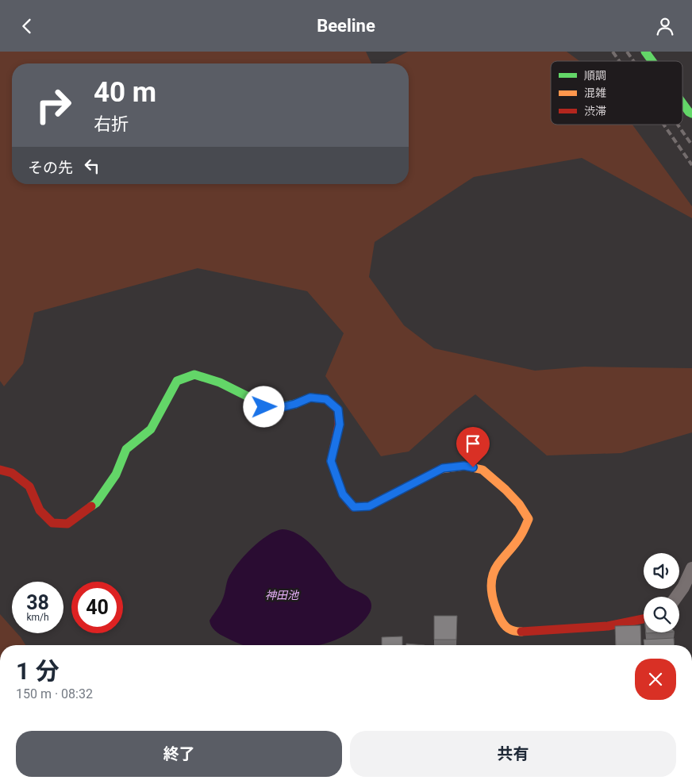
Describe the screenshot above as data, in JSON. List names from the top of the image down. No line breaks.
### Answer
{"water":["神田池"],"legend":["順調","混雑","渋滞"],"page":{"header":"Beeline","turn":["40 m","右折"],"then":"その先","speed":"38 km/h","limit":"40","heading":["1 分","150 m · 08:32"],"buttons":["終了","共有"]}}
